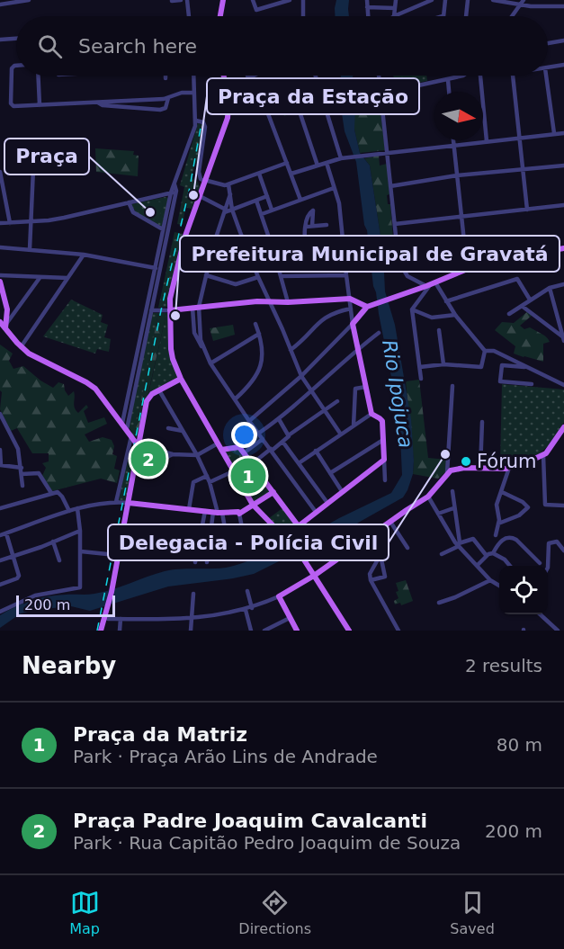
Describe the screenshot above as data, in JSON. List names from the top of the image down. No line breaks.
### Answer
{"water":["Rio Ipojuca"],"places":["Praça da Estação","Praça","Prefeitura Municipal de Gravatá","Delegacia - Polícia Civil","Fórum"],"scale_bar":"200 m","north":"right","page":{"search":"Search here","pins":["2","1"],"scale":"200 m","heading":["Nearby","2 results"],"list":[{"mark":"1","name":"Praça da Matriz","note":"Park · Praça Arão Lins de Andrade","value":"80 m"},{"mark":"2","name":"Praça Padre Joaquim Cavalcanti","note":"Park · Rua Capitão Pedro Joaquim de Souza","value":"200 m"}],"nav":["Map","Directions","Saved"]}}
